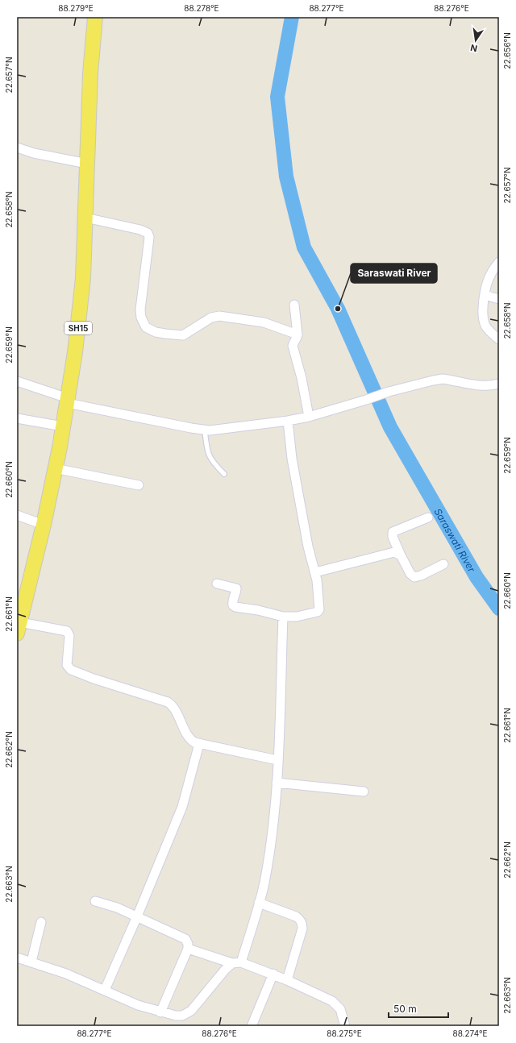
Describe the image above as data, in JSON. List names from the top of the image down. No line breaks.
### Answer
{"streets":{"main road":["SH15"]},"water":["Saraswati River"],"places":["Saraswati River"],"scale_bar":"50 m","north":"bottom","coordinates":["88.279°E","88.278°E","88.277°E","88.276°E","22.656°N","22.657°N","22.658°N","22.659°N","22.660°N","22.661°N","22.662°N","22.663°N","88.275°E","88.274°E"]}
